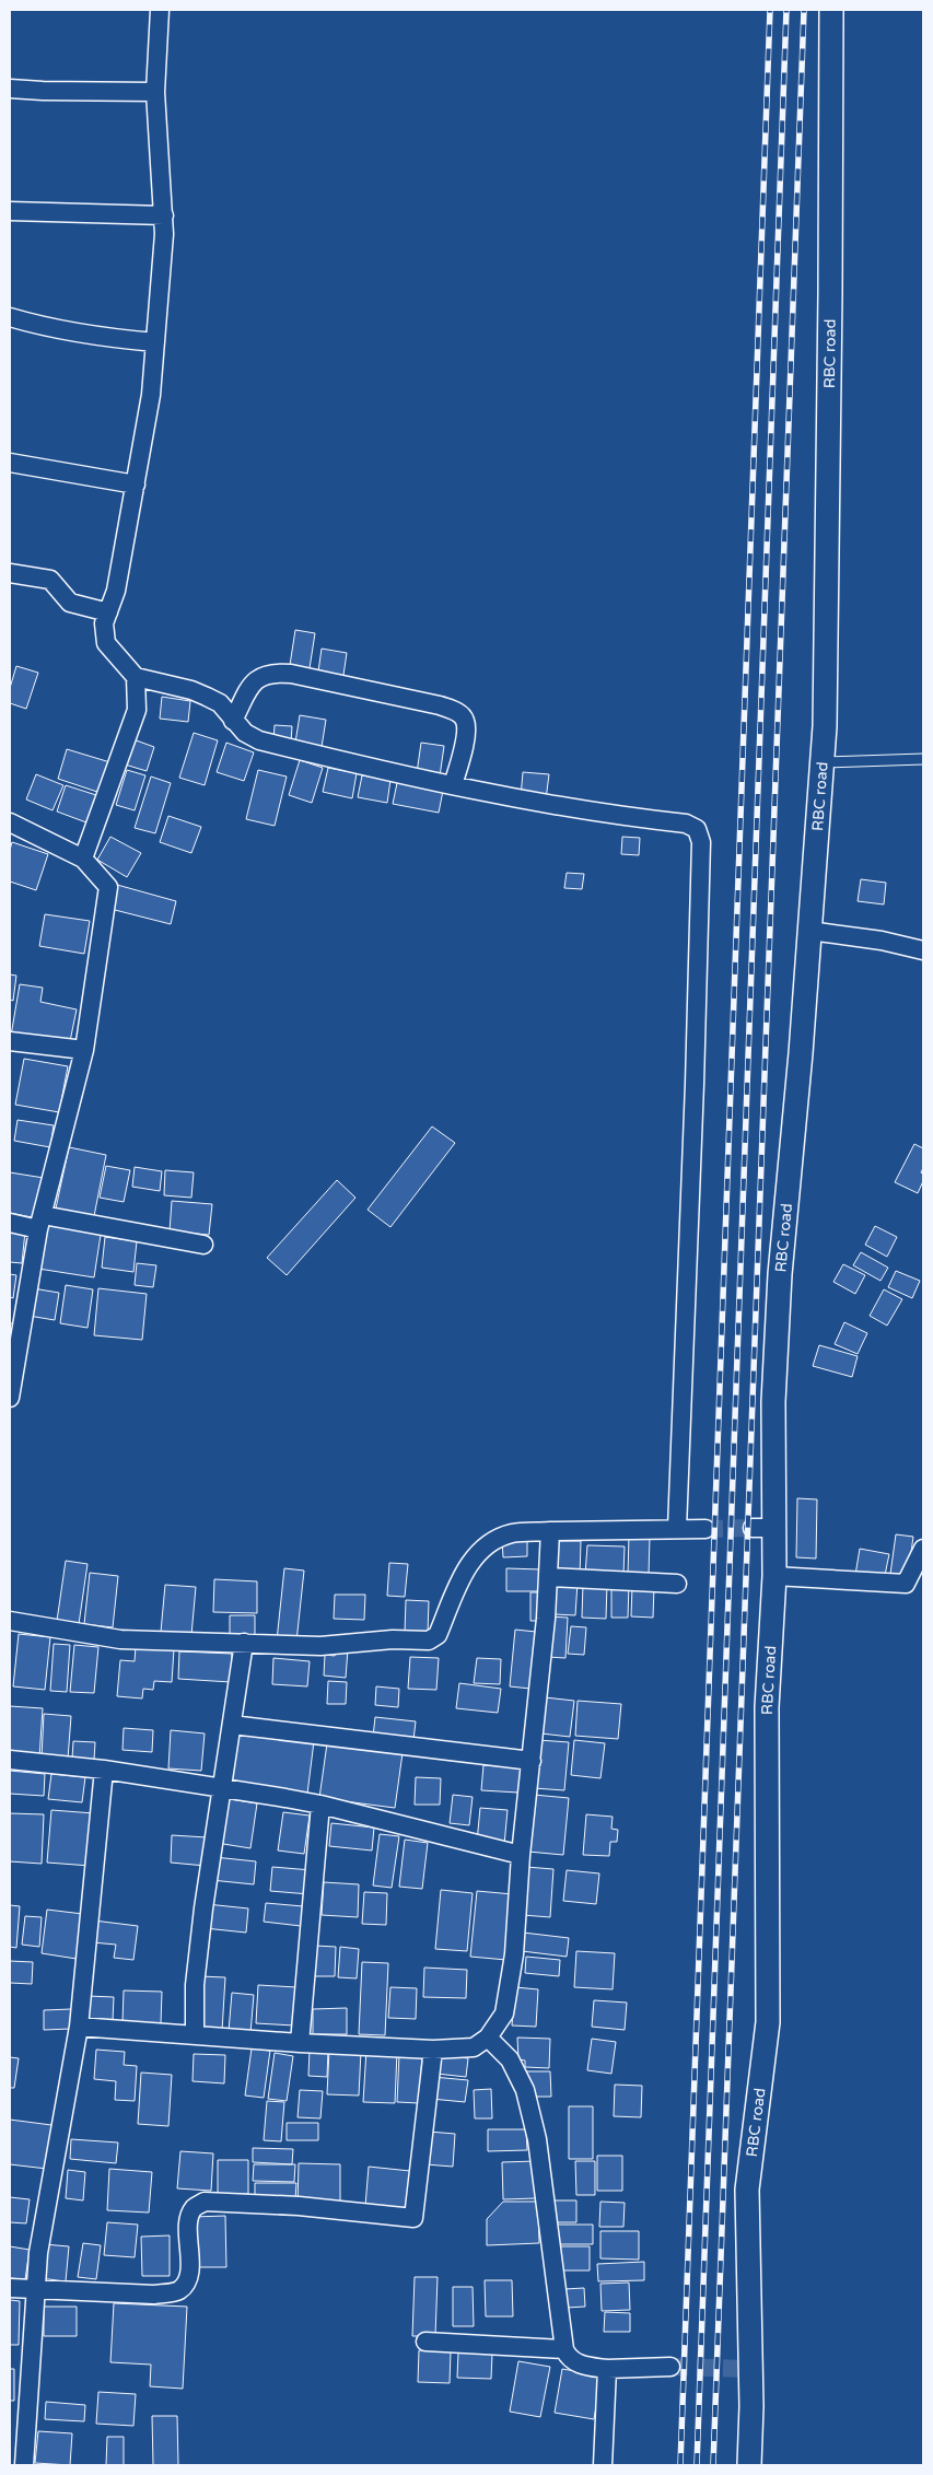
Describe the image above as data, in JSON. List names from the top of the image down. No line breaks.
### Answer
{"streets":{"street":["RBC road"]}}
